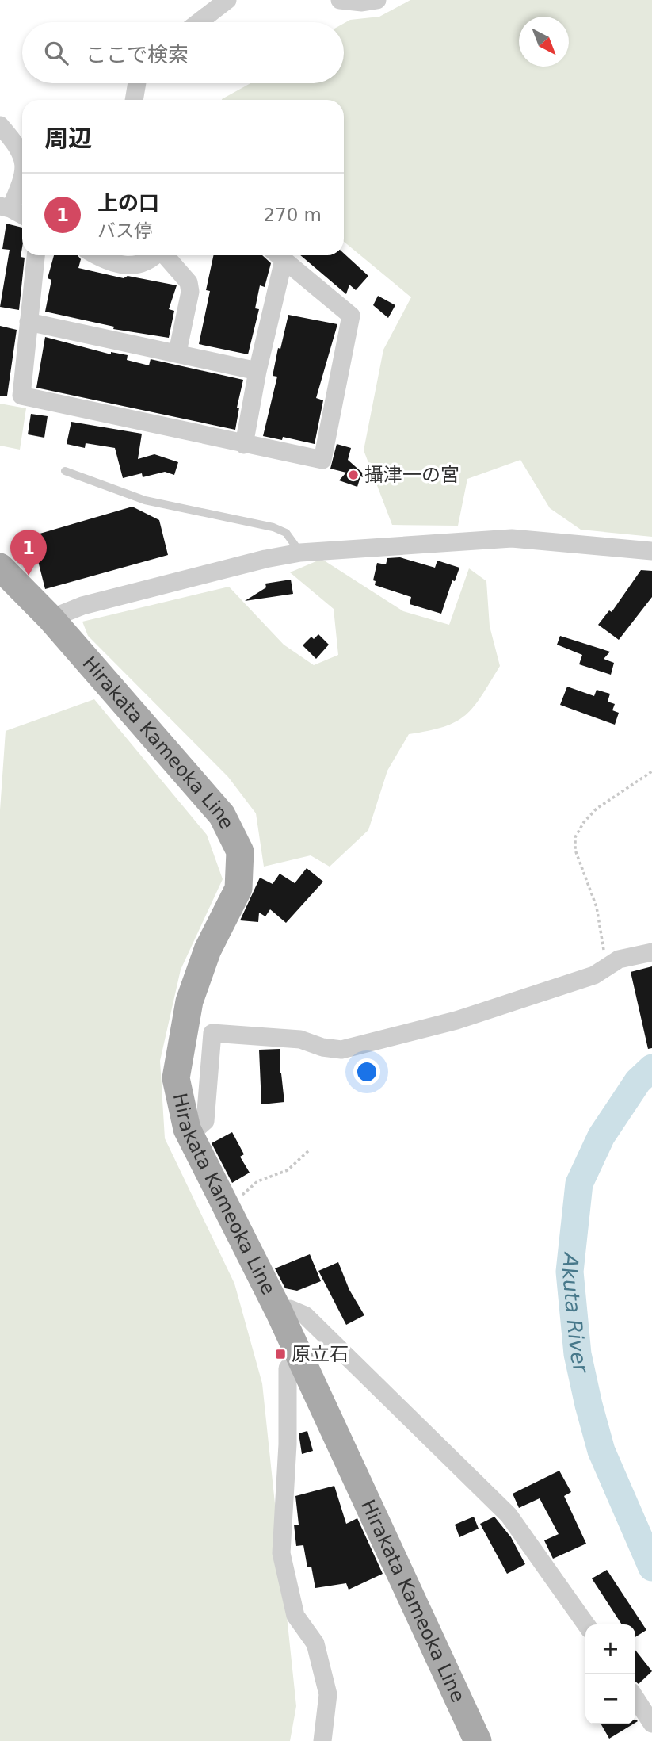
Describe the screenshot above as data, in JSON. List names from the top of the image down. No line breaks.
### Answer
{"streets":{"main road":["Hirakata Kameoka Line"]},"water":["Akuta River"],"places":{"other":["攝津一の宮"],"transit":["原立石"]},"north":"bottom right","page":{"search":"ここで検索","heading":"周辺","list":[{"mark":"1","name":"上の口","note":"バス停","value":"270 m"}],"pins":"1","map_buttons":["+","−"]}}
